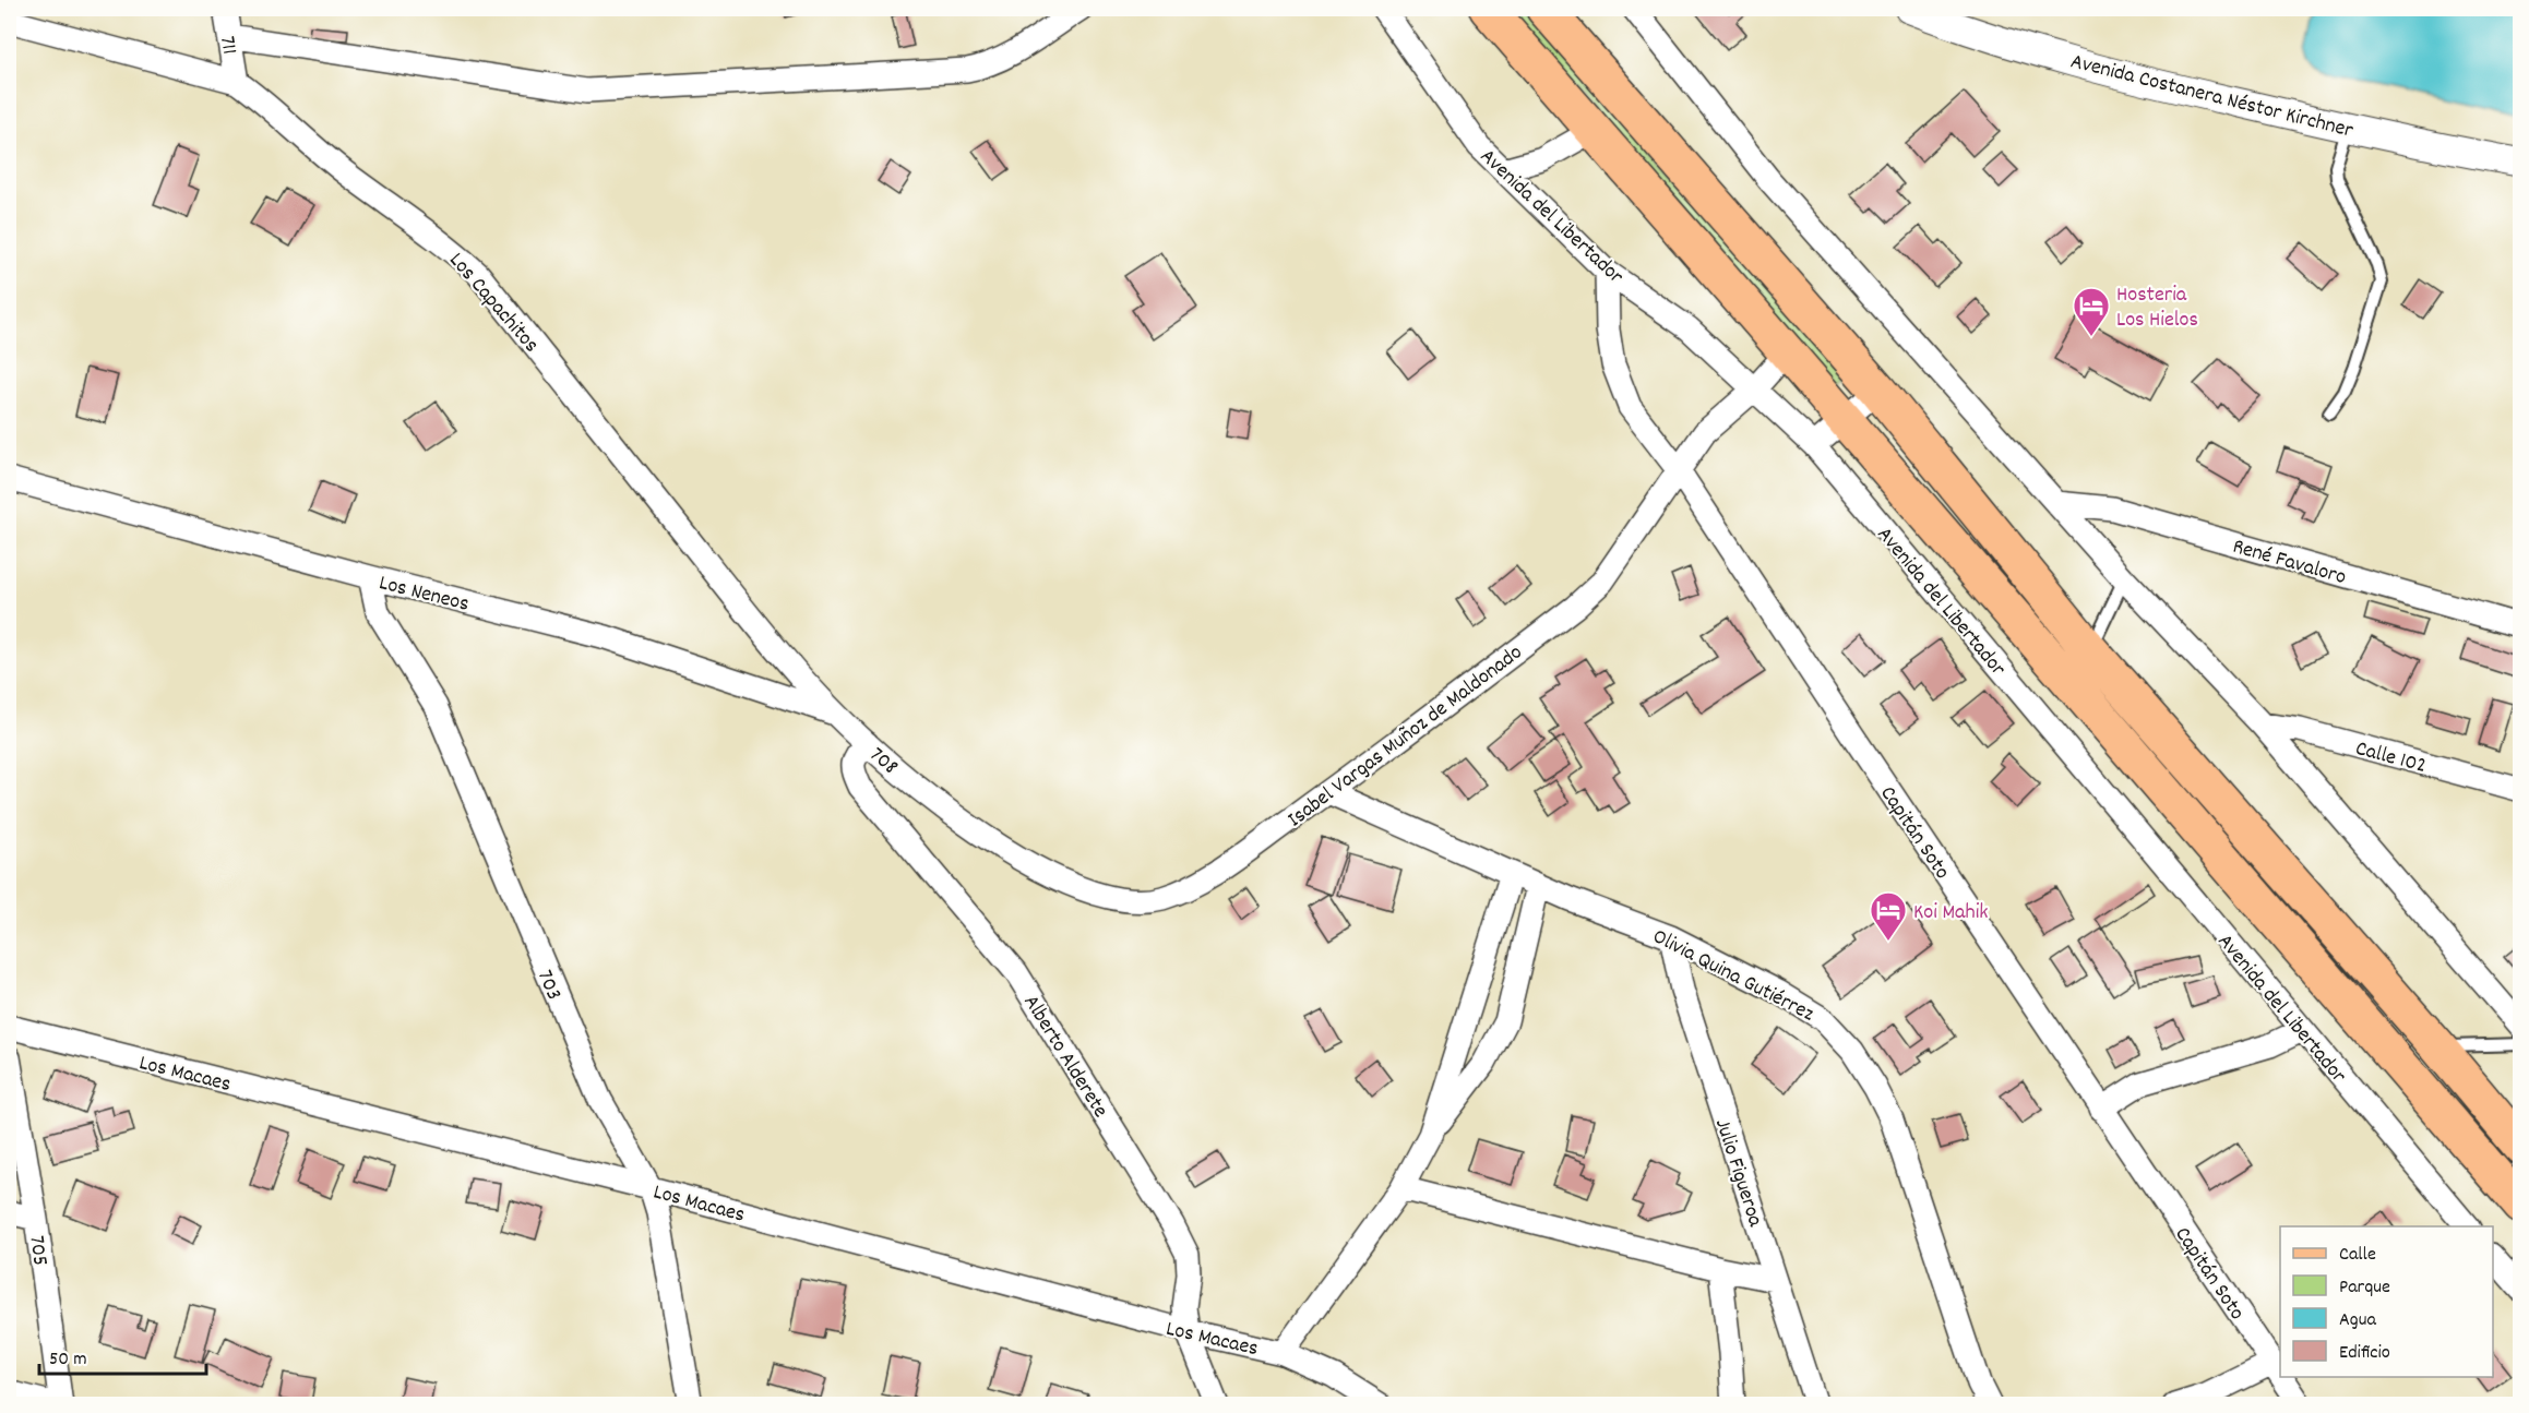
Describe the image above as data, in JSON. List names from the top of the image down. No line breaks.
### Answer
{"streets":{"main road":["Avenida del Libertador"],"street":["711","Avenida Costanera Néstor Kirchner","Los Capachitos","René Favaloro","Los Neneos","Isabel Vargas Muñoz de Maldonado","Calle 102","708","Capitán Soto","Olivia Quina Gutiérrez","703","Alberto Alderete","Los Macaes","Julio Figueroa","705"]},"crossings":[["711","Los Capachitos"],["Avenida del Libertador","Isabel Vargas Muñoz de Maldonado"],["Avenida del Libertador","Capitán Soto"],["Los Capachitos","Los Neneos"],["Los Capachitos","708"],["Los Neneos","708"],["Los Neneos","703"],["Isabel Vargas Muñoz de Maldonado","708"],["Isabel Vargas Muñoz de Maldonado","Capitán Soto"],["Isabel Vargas Muñoz de Maldonado","Olivia Quina Gutiérrez"],["708","Alberto Alderete"],["Olivia Quina Gutiérrez","Julio Figueroa"],["703","Los Macaes"],["Alberto Alderete","Los Macaes"]],"places":{"hotel":["Hosteria Los Hielos","Koi Mahik"]},"legend":["Calle","Parque","Agua","Edificio"],"scale_bar":"50 m"}
